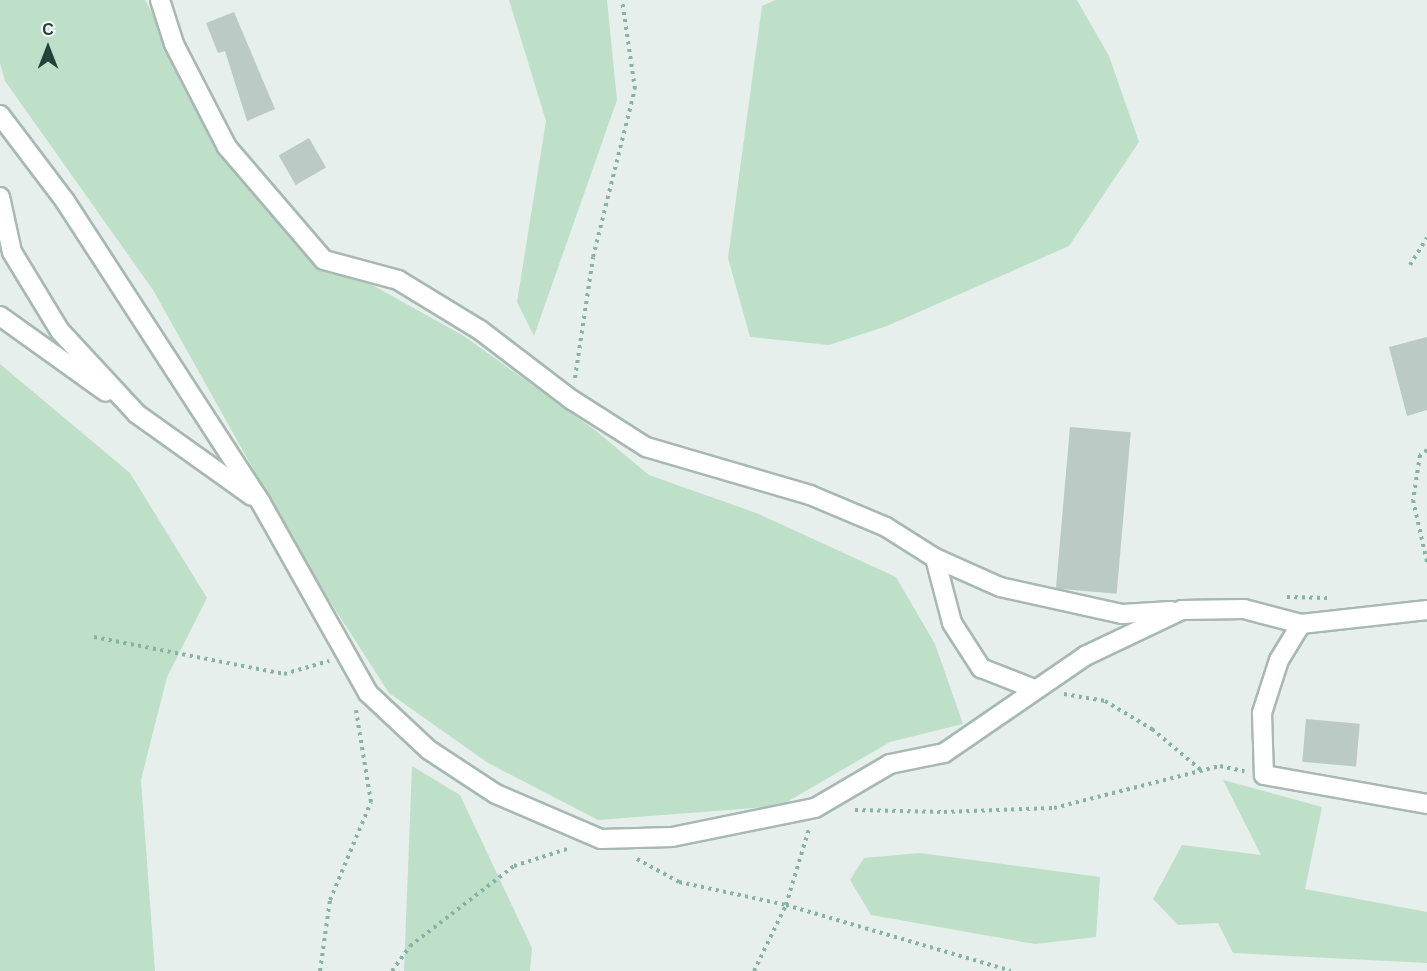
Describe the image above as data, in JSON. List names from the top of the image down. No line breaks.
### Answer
{"north":"top"}
